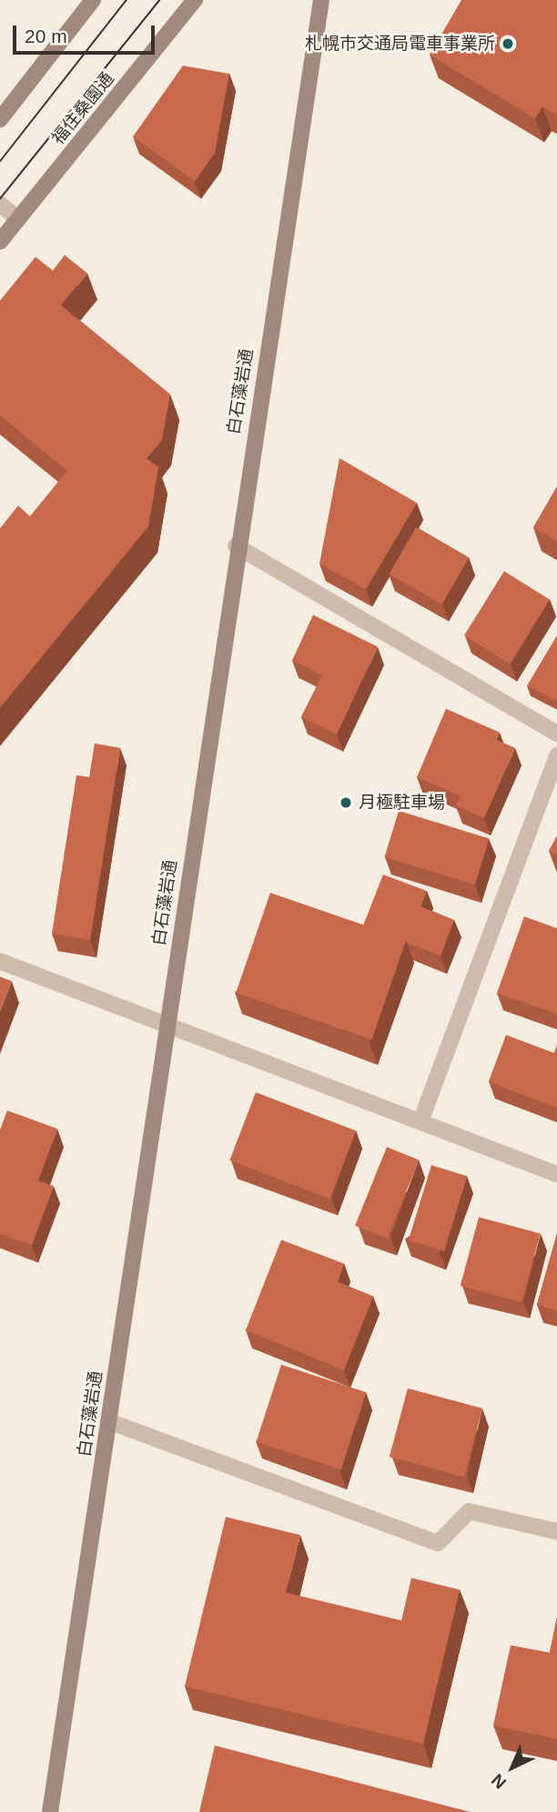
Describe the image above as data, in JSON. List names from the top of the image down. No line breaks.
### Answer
{"streets":{"main road":["福住桑園通","白石藻岩通"]},"places":["札幌市交通局電車事業所","月極駐車場"],"scale_bar":"20 m","north":"bottom left"}
